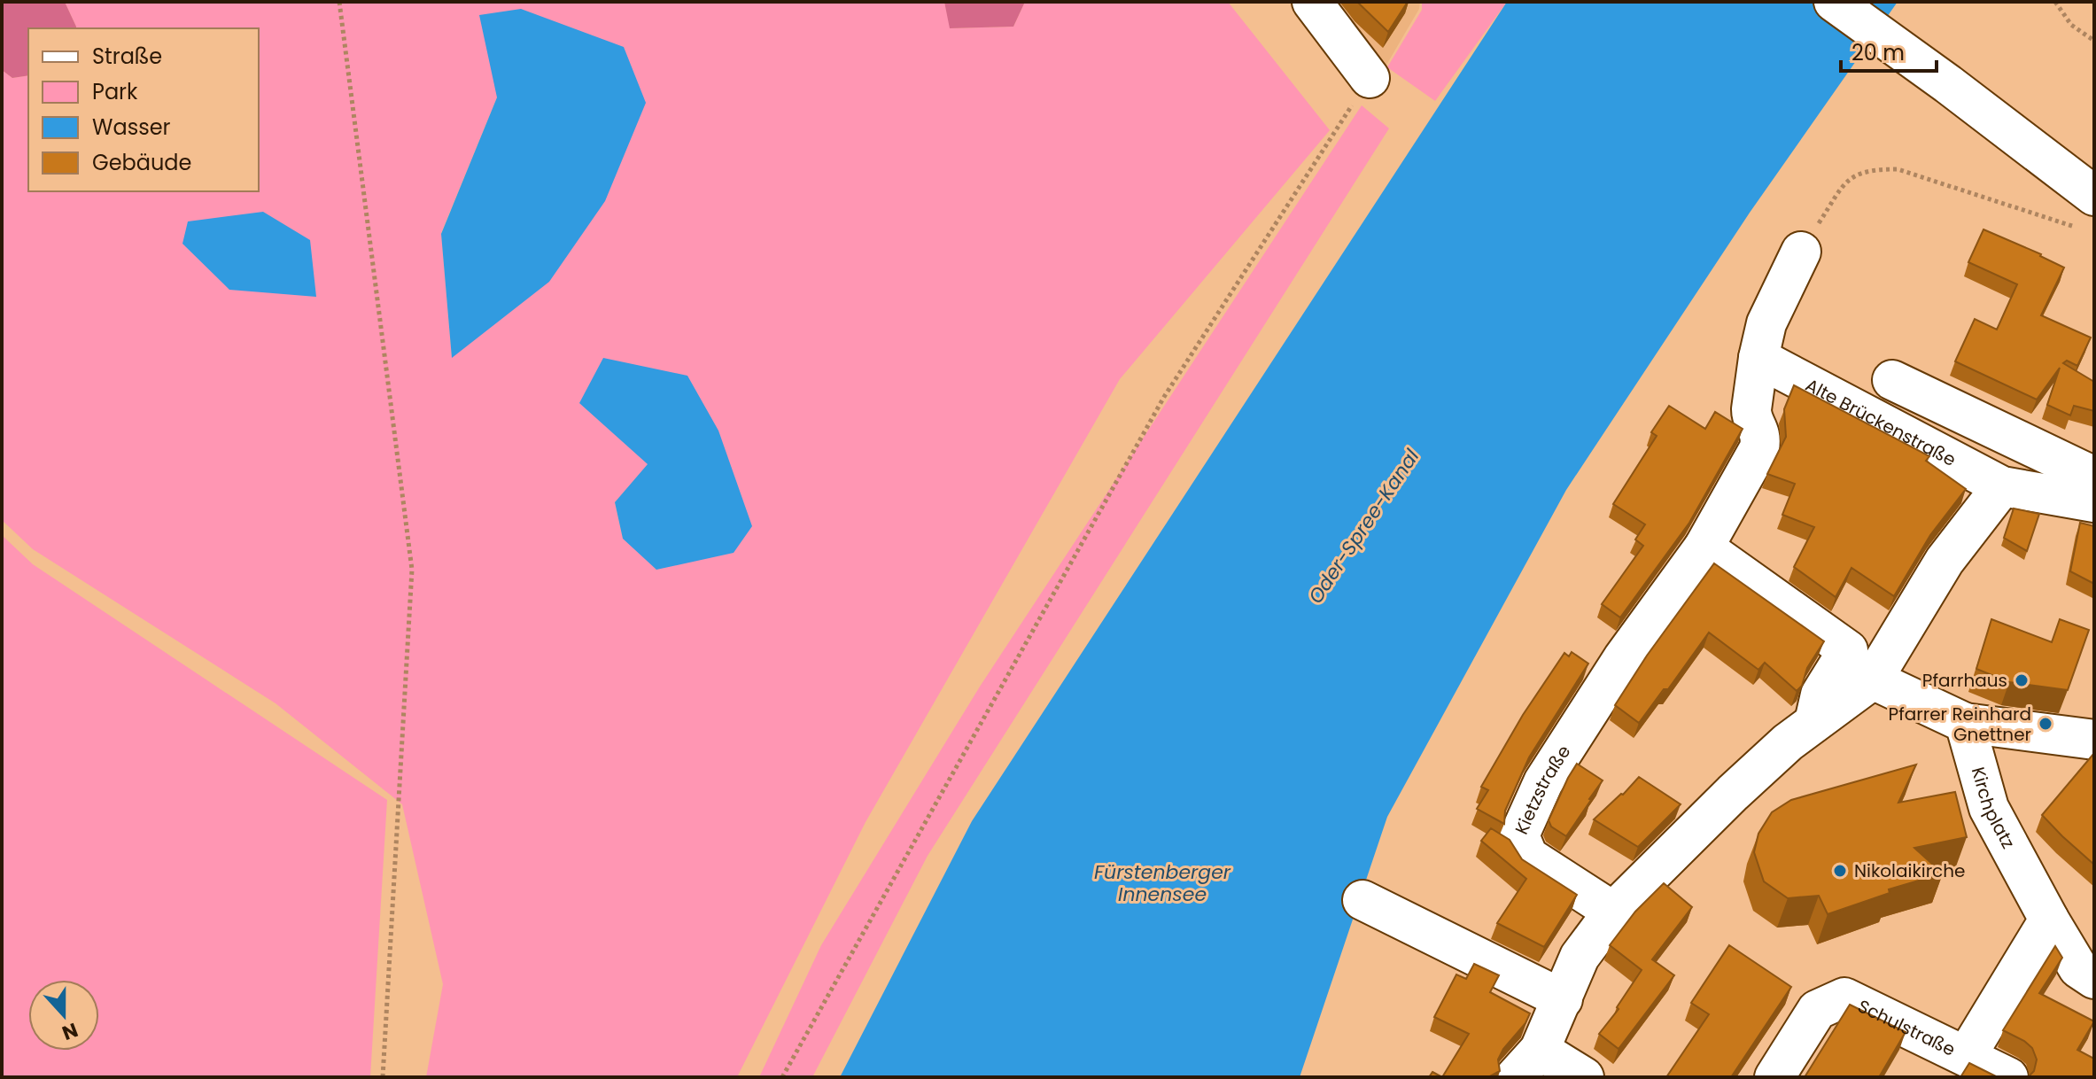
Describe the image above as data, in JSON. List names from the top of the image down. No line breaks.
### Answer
{"streets":{"street":["Alte Brückenstraße","Kietzstraße","Kirchplatz","Schulstraße"]},"crossings":[["Alte Brückenstraße","Kietzstraße"]],"water":["Oder-Spree-Kanal","Fürstenberger Innensee"],"places":["Pfarrhaus","Pfarrer Reinhard Gnettner","Nikolaikirche"],"legend":["Straße","Park","Wasser","Gebäude"],"scale_bar":"20 m","north":"bottom"}
